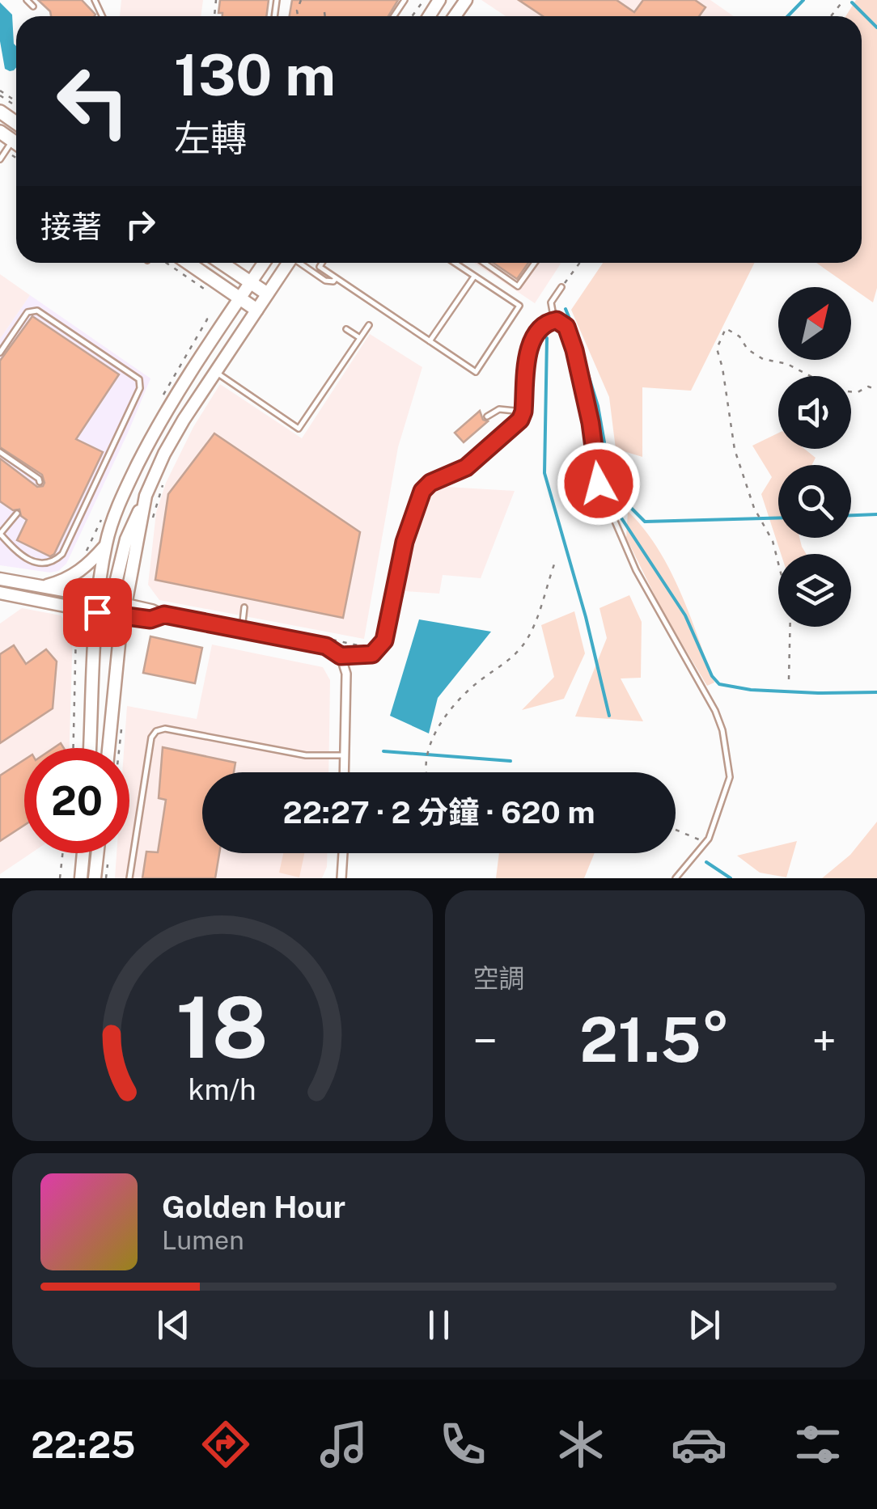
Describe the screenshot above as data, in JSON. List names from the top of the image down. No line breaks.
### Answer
{"north":"top right","page":{"turn":["130 m","左轉"],"then":"接著","limit":"20","trip":"22:27 · 2 分鐘 · 620 m","tile":"空調","heat":["−","21.5°","+"],"song":["Golden Hour","Lumen"],"tabs":"22:25","gauge":["18","km/h"]}}
